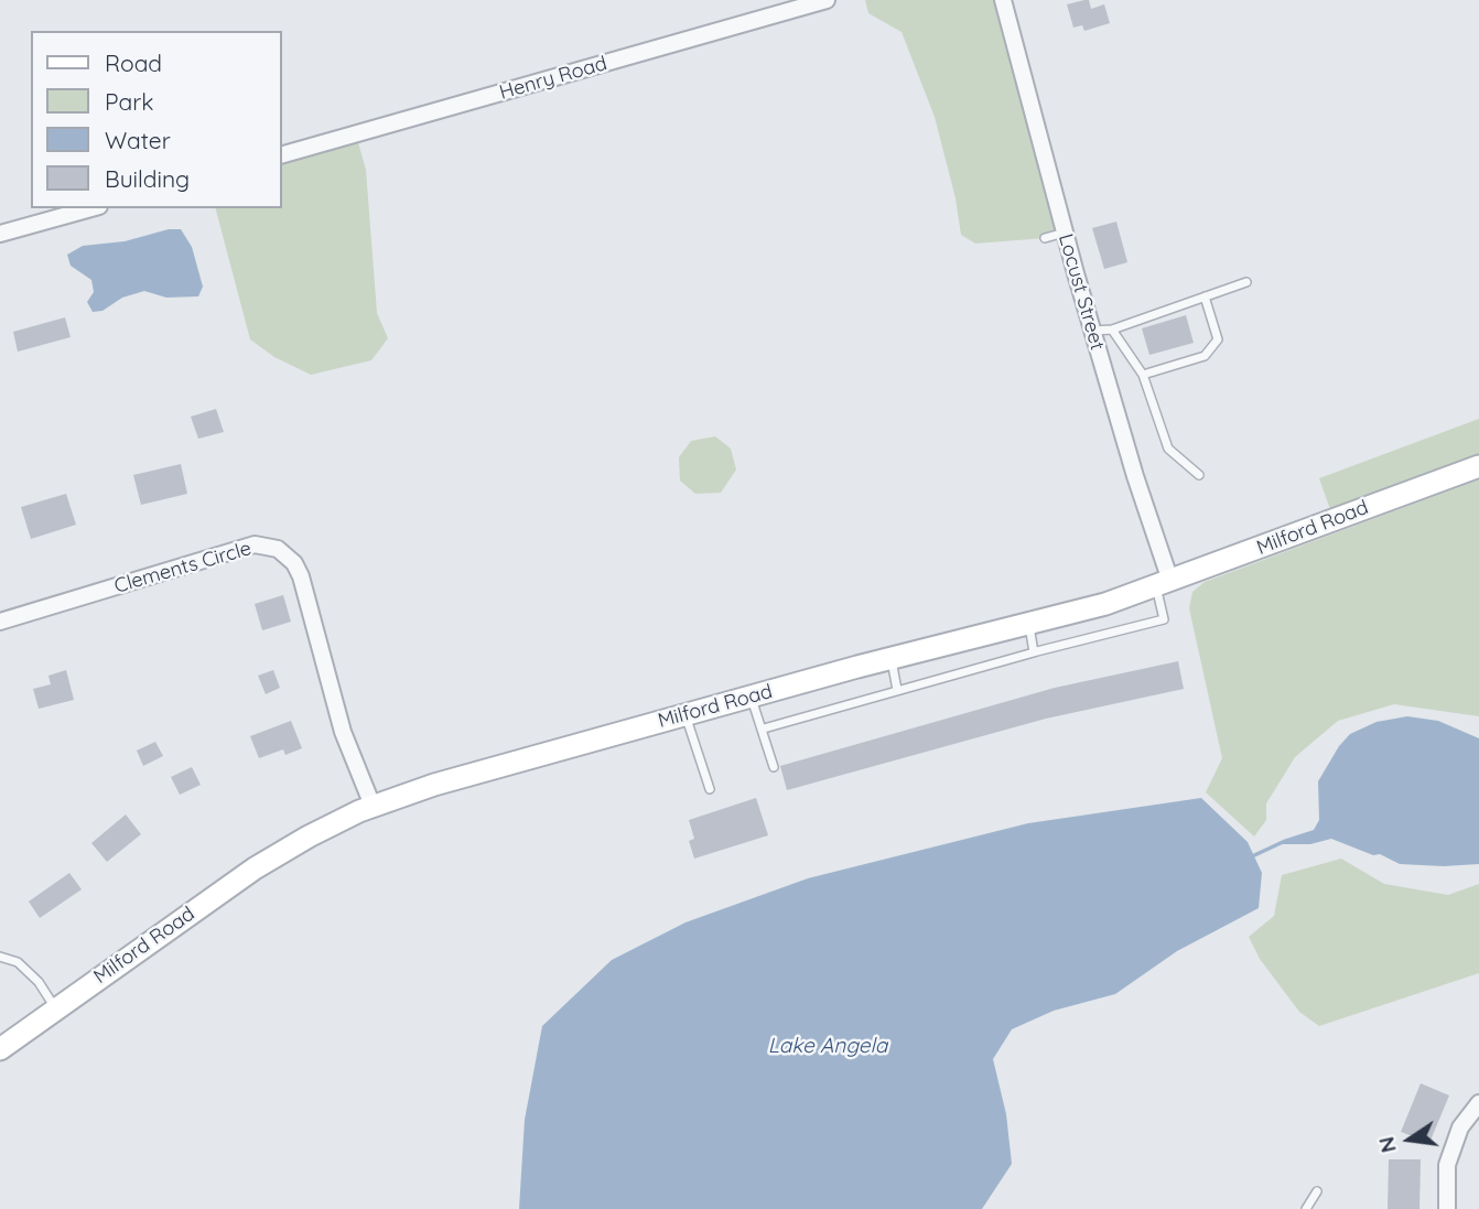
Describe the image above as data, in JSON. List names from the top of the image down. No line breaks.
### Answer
{"streets":{"street":["Henry Road","Locust Street","Milford Road","Clements Circle"]},"crossings":[["Locust Street","Milford Road"],["Milford Road","Clements Circle"]],"water":["Lake Angela"],"legend":["Road","Park","Water","Building"],"north":"left"}
